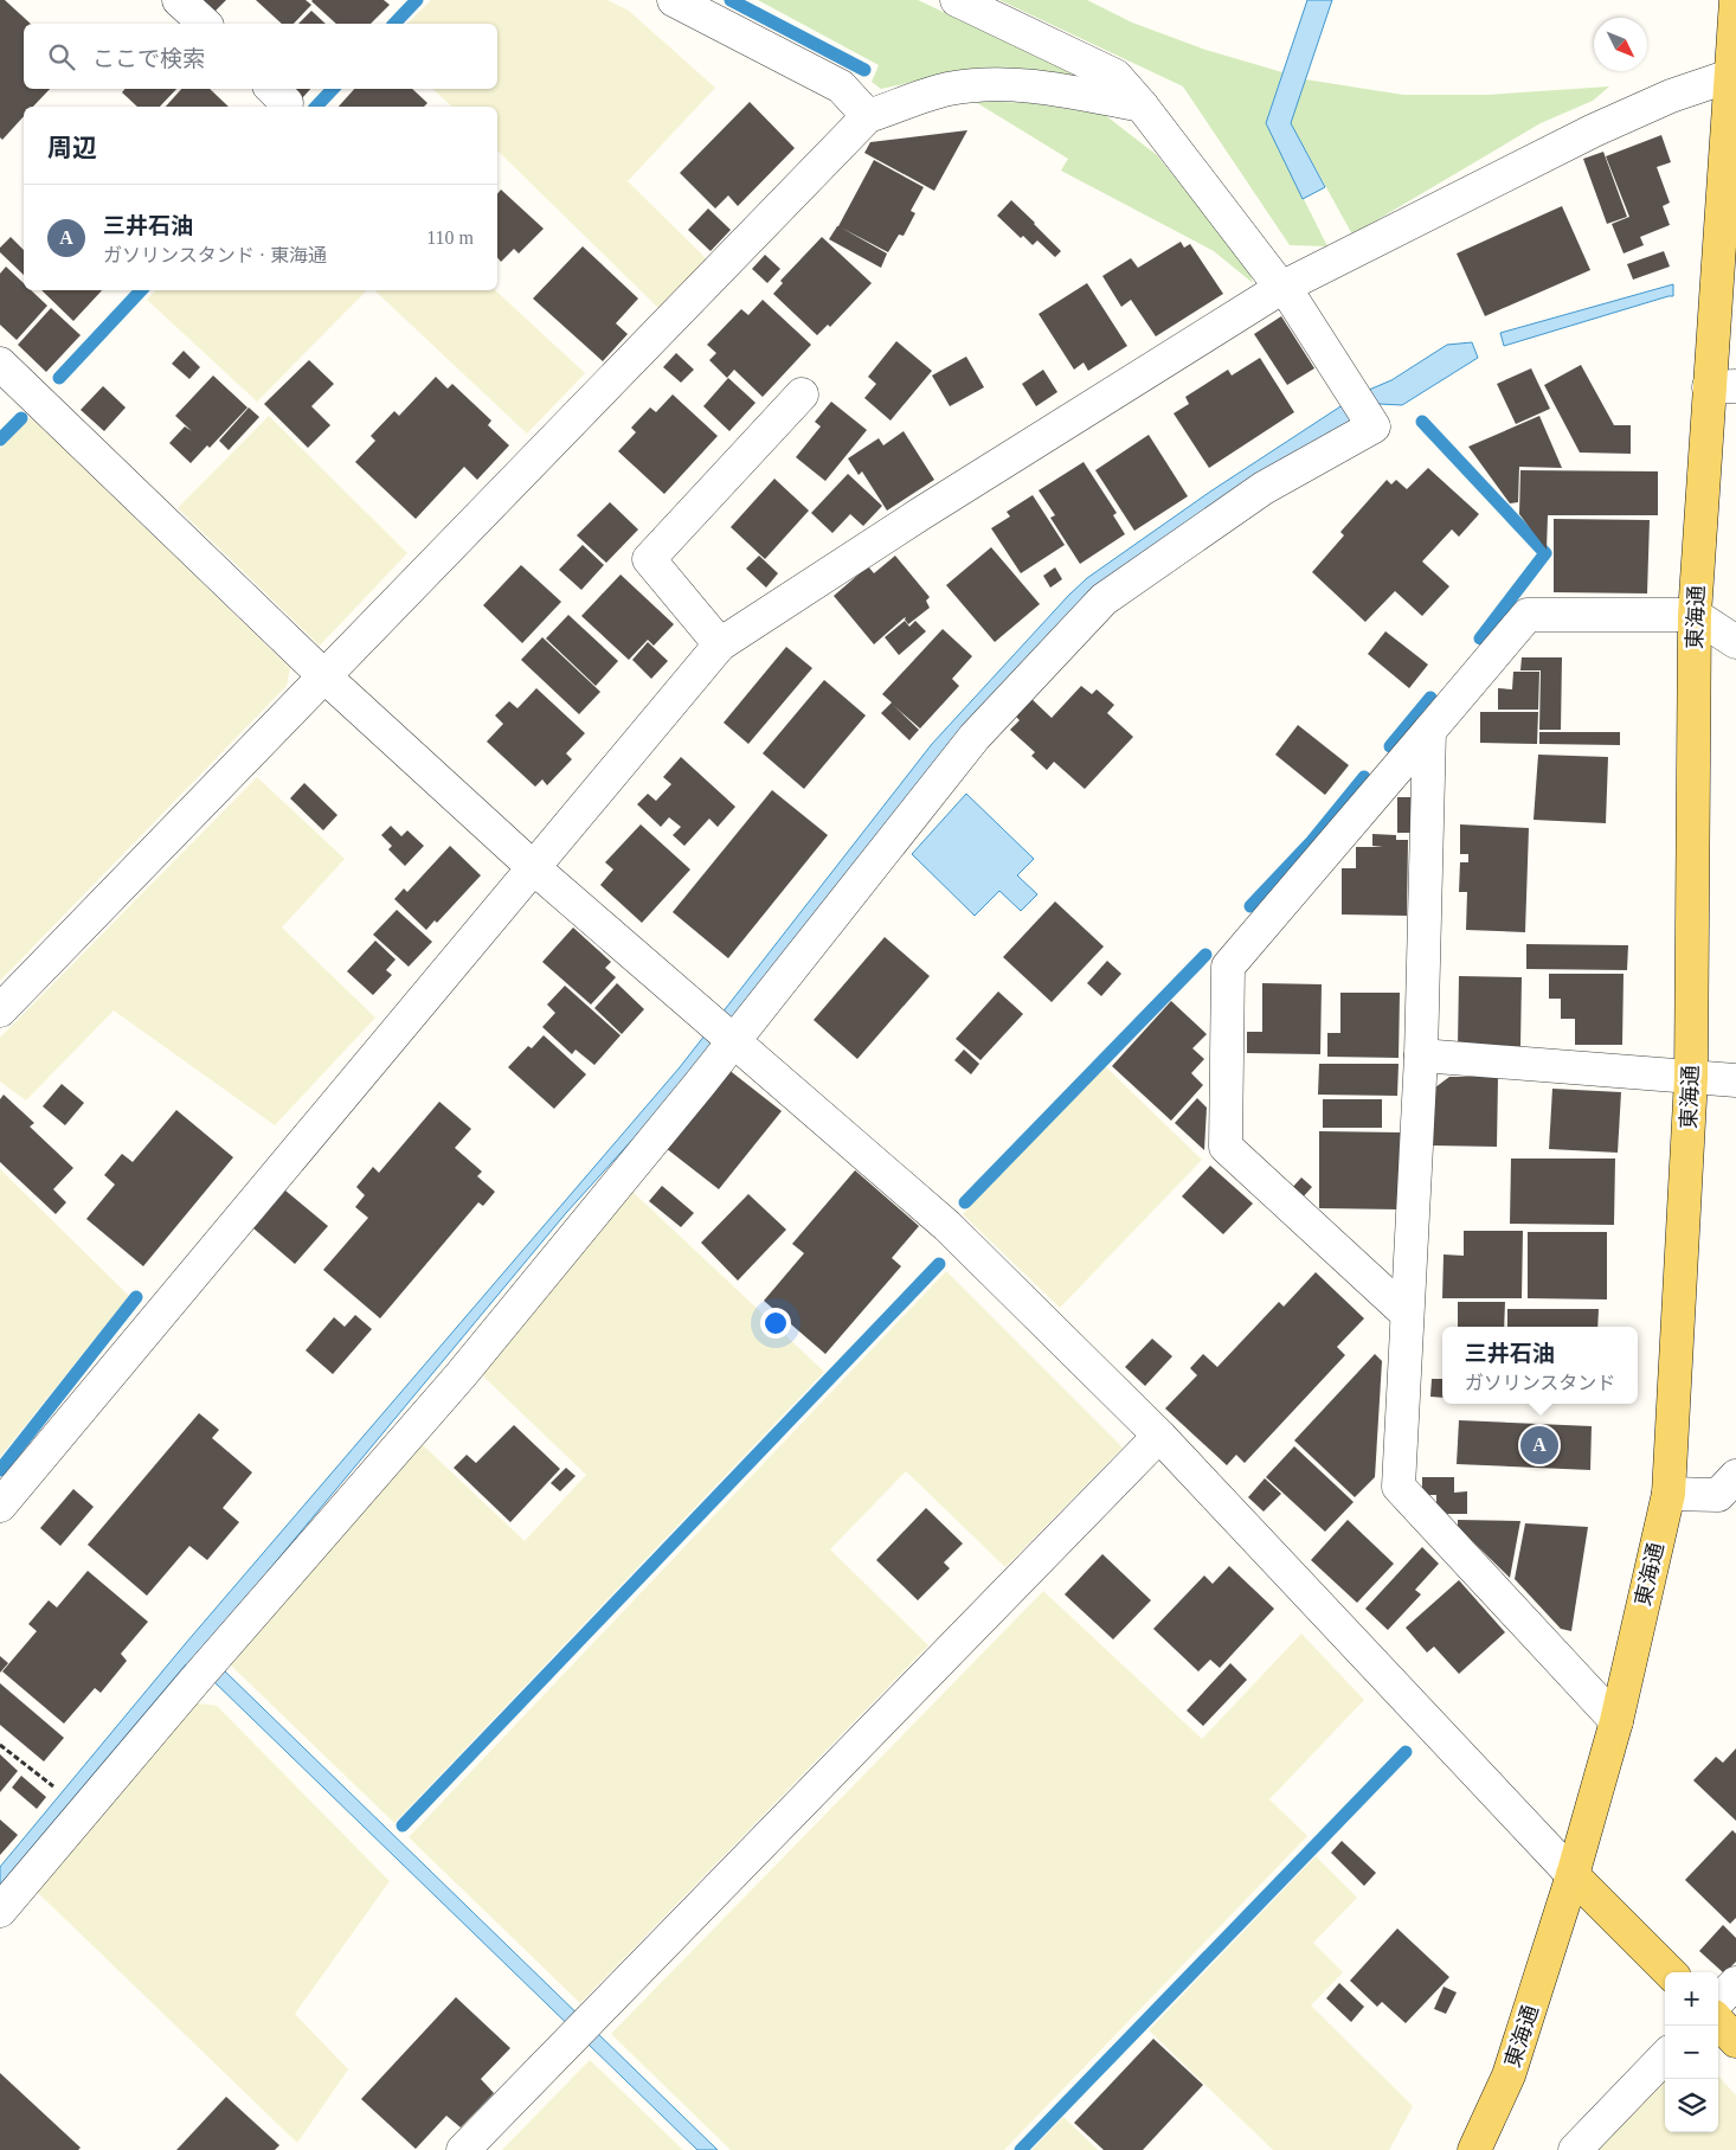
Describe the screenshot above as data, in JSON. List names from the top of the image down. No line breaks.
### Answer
{"streets":{"main road":["東海通"]},"north":"bottom right","page":{"search":"ここで検索","heading":"周辺","list":[{"mark":"A","name":"三井石油","note":"ガソリンスタンド · 東海通","value":"110 m"}],"popup":["三井石油","ガソリンスタンド"],"pins":"A","map_buttons":["+","−"]}}
